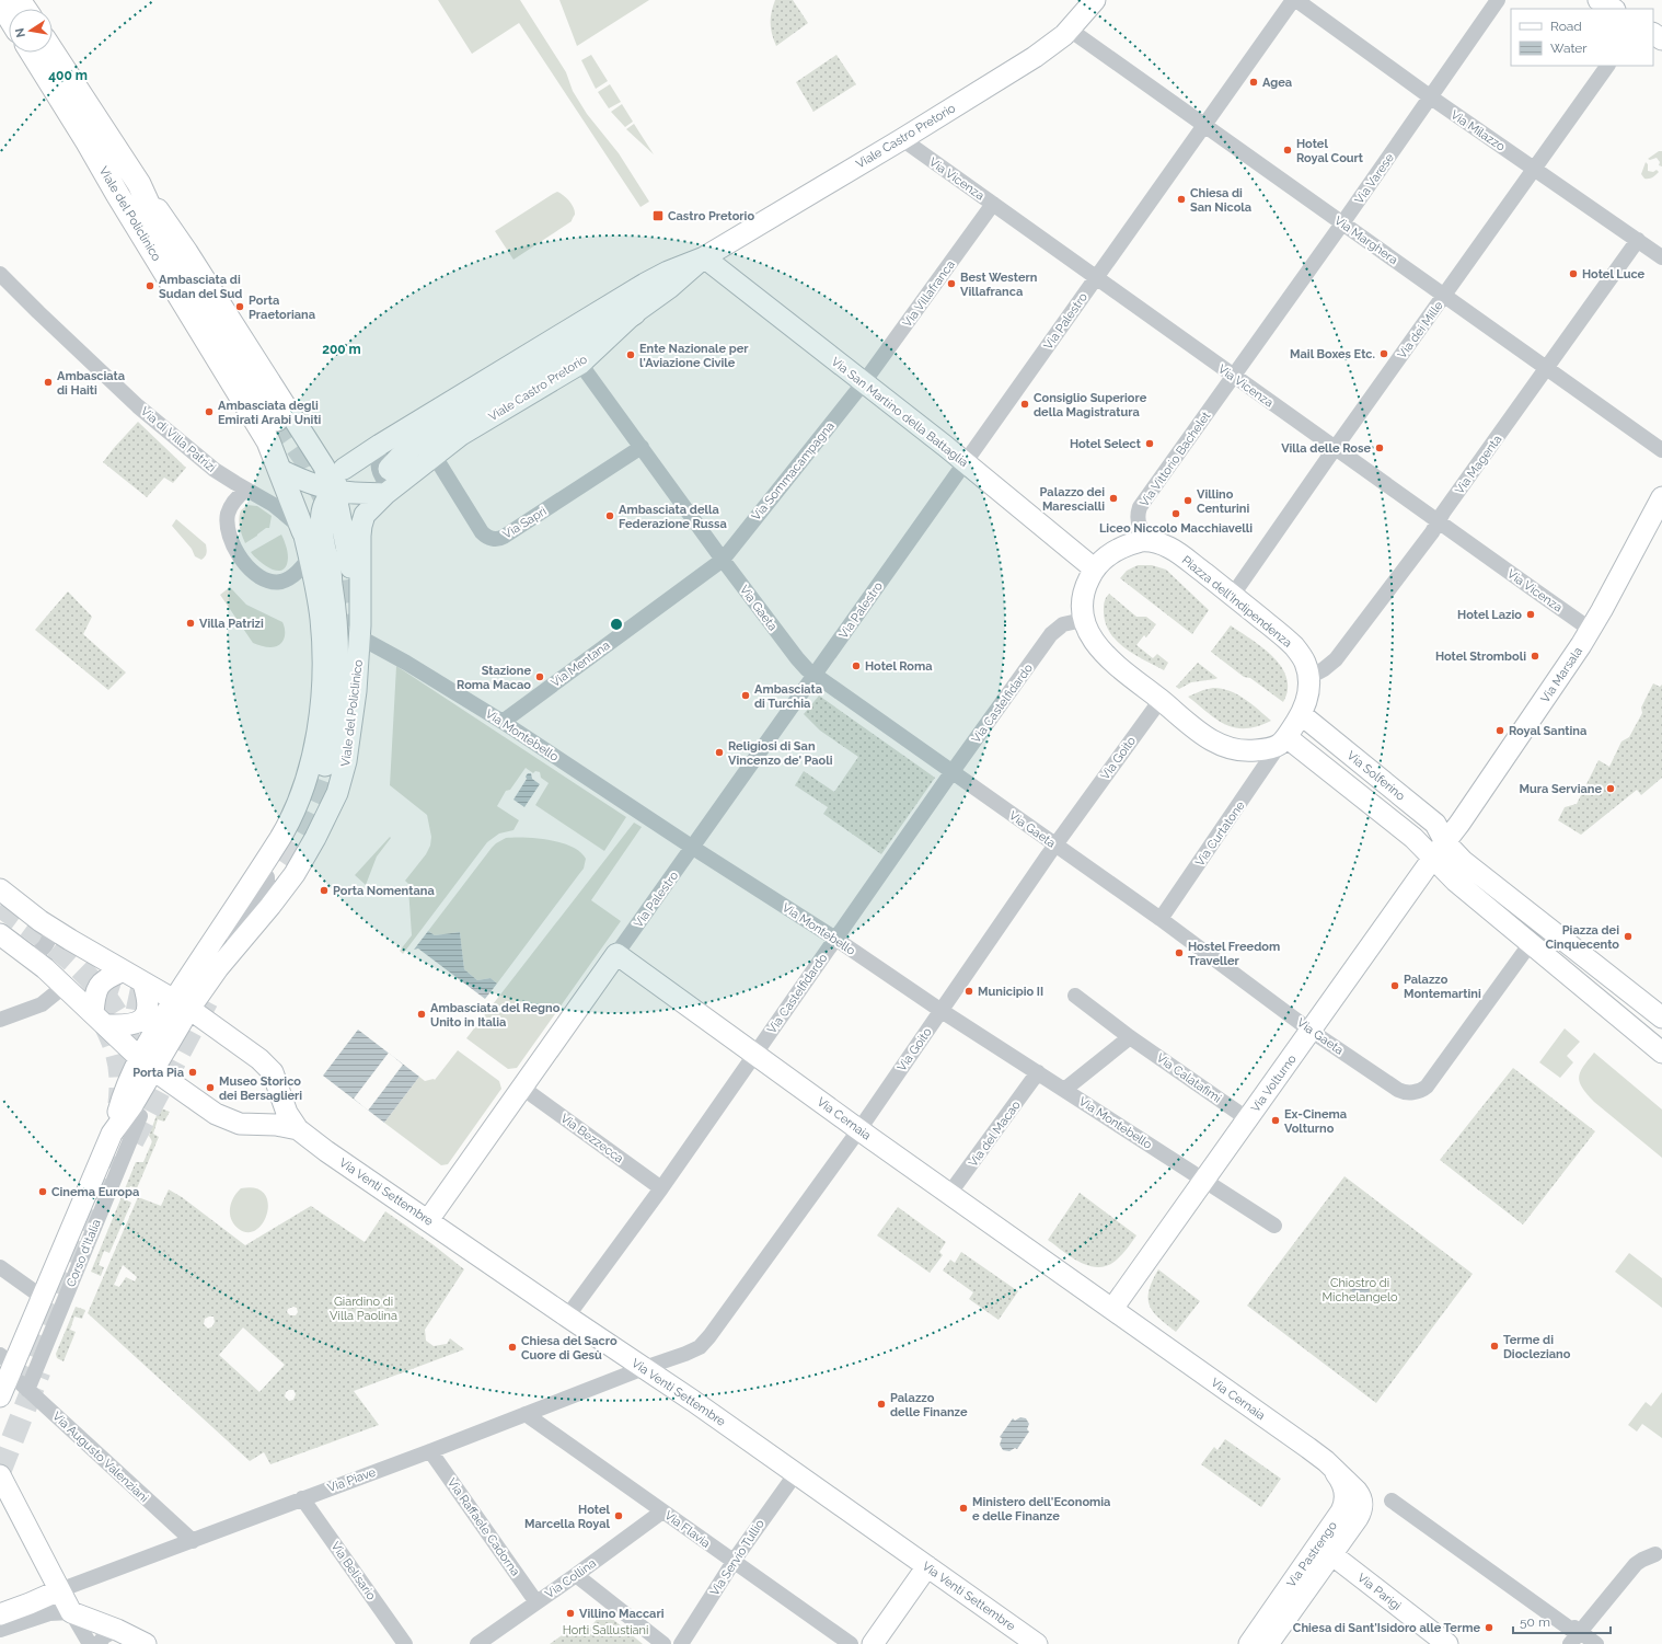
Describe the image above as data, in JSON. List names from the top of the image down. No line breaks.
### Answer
{"streets":{"main road":["Viale del Policlinico"],"street":["Via Milazzo","Viale Castro Pretorio","Via Vicenza","Via Varese","Via Marghera","Via Villafranca","Via Palestro","Via dei Mille","Via San Martino della Battaglia","Via di Villa Patrizi","Via Vittorio Bachelet","Via Magenta","Via Sommacampagna","Via Sapri","Piazza dell'Indipendenza","Via Gaeta","Via Mentana","Via Marsala","Via Castelfidardo","Via Montebello","Via Goito","Via Solferino","Via Curtatone","Via Calatafimi","Via Volturno","Via Cernaia","Via del Macao","Via Bezzecca","Via Venti Settembre","Corso d'Italia","Via Augusto Valenziani","Via Piave","Via Raffaele Cadorna","Via Flavia","Via Pastrengo","Via Servio Tullio","Via Belisario","Via Collina","Via Parigi"]},"crossings":[["Via Milazzo","Via Varese"],["Via Milazzo","Via Palestro"],["Via Milazzo","Via dei Mille"],["Via Milazzo","Via Magenta"],["Viale Castro Pretorio","Via Vicenza"],["Viale Castro Pretorio","Viale del Policlinico"],["Viale Castro Pretorio","Via Marghera"],["Viale Castro Pretorio","Via San Martino della Battaglia"],["Viale Castro Pretorio","Via Sapri"],["Viale Castro Pretorio","Via Gaeta"],["Via Vicenza","Via Varese"],["Via Vicenza","Via Villafranca"],["Via Vicenza","Via Palestro"],["Via Vicenza","Via dei Mille"],["Via Vicenza","Via Vittorio Bachelet"],["Via Vicenza","Via Magenta"],["Via Vicenza","Via Marsala"],["Via Varese","Via Marghera"],["Via Varese","Via Vittorio Bachelet"],["Viale del Policlinico","Via di Villa Patrizi"],["Viale del Policlinico","Via Montebello"],["Viale del Policlinico","Via Venti Settembre"],["Viale del Policlinico","Corso d'Italia"],["Via Marghera","Via Palestro"],["Via Marghera","Via dei Mille"],["Via Marghera","Via Magenta"],["Via Villafranca","Via San Martino della Battaglia"],["Via Villafranca","Via Sommacampagna"],["Via Palestro","Via San Martino della Battaglia"],["Via Palestro","Via Gaeta"],["Via Palestro","Via Montebello"],["Via Palestro","Via Cernaia"],["Via Palestro","Via Bezzecca"],["Via Palestro","Via Venti Settembre"],["Via dei Mille","Piazza dell'Indipendenza"],["Via San Martino della Battaglia","Via Sommacampagna"],["Via Vittorio Bachelet","Piazza dell'Indipendenza"],["Via Magenta","Piazza dell'Indipendenza"],["Via Sommacampagna","Via Gaeta"],["Via Sommacampagna","Via Mentana"],["Via Sapri","Via Gaeta"],["Piazza dell'Indipendenza","Via Solferino"],["Piazza dell'Indipendenza","Via Curtatone"],["Via Gaeta","Via Mentana"],["Via Gaeta","Via Castelfidardo"],["Via Gaeta","Via Goito"],["Via Gaeta","Via Curtatone"],["Via Gaeta","Via Volturno"],["Via Mentana","Via Montebello"],["Via Marsala","Via Solferino"],["Via Marsala","Via Volturno"],["Via Castelfidardo","Via Montebello"],["Via Castelfidardo","Via Cernaia"],["Via Castelfidardo","Via Bezzecca"],["Via Castelfidardo","Via Venti Settembre"],["Via Montebello","Via Goito"],["Via Montebello","Via Volturno"],["Via Montebello","Via del Macao"],["Via Goito","Via Cernaia"],["Via Goito","Via Venti Settembre"],["Via Goito","Via Piave"],["Via Solferino","Via Curtatone"],["Via Solferino","Via Volturno"],["Via Calatafimi","Via Volturno"],["Via Volturno","Via Cernaia"],["Via Cernaia","Via del Macao"],["Via Cernaia","Via Pastrengo"],["Via Venti Settembre","Corso d'Italia"],["Via Venti Settembre","Via Piave"],["Via Venti Settembre","Via Servio Tullio"],["Corso d'Italia","Via Augusto Valenziani"],["Via Augusto Valenziani","Via Piave"],["Via Piave","Via Raffaele Cadorna"],["Via Piave","Via Flavia"],["Via Piave","Via Belisario"],["Via Raffaele Cadorna","Via Collina"],["Via Flavia","Via Servio Tullio"],["Via Flavia","Via Collina"],["Via Pastrengo","Via Parigi"]],"parks":["Chiostro di Michelangelo","Giardino di Villa Paolina","Horti Sallustiani"],"places":{"other":["Agea","Hotel Royal Court","Chiesa di San Nicola","Hotel Luce","Best Western Villafranca","Ambasciata di Sudan del Sud","Porta Praetoriana","Mail Boxes Etc.","Ente Nazionale per l'Aviazione Civile","Ambasciata di Haiti","Consiglio Superiore della Magistratura","Ambasciata degli Emirati Arabi Uniti","Hotel Select","Villa delle Rose","Palazzo dei Marescialli","Villino Centurini","Liceo Niccolo Macchiavelli","Ambasciata della Federazione Russa","Hotel Lazio","Villa Patrizi","Hotel Stromboli","Hotel Roma","Stazione Roma Macao","Ambasciata di Turchia","Royal Santina","Religiosi di San Vincenzo de' Paoli","Mura Serviane","Porta Nomentana","Piazza dei Cinquecento","Hostel Freedom Traveller","Palazzo Montemartini","Municipio II","Ambasciata del Regno Unito in Italia","Porta Pia","Museo Storico dei Bersaglieri","Ex-Cinema Volturno","Cinema Europa","Terme di Diocleziano","Chiesa del Sacro Cuore di Gesù","Palazzo delle Finanze","Ministero dell'Economia e delle Finanze","Hotel Marcella Royal","Villino Maccari","Chiesa di Sant'Isidoro alle Terme"],"transit":["Castro Pretorio"]},"legend":["Road","Water"],"scale_bar":"50 m","north":"left","rings":["400 m","200 m"]}
